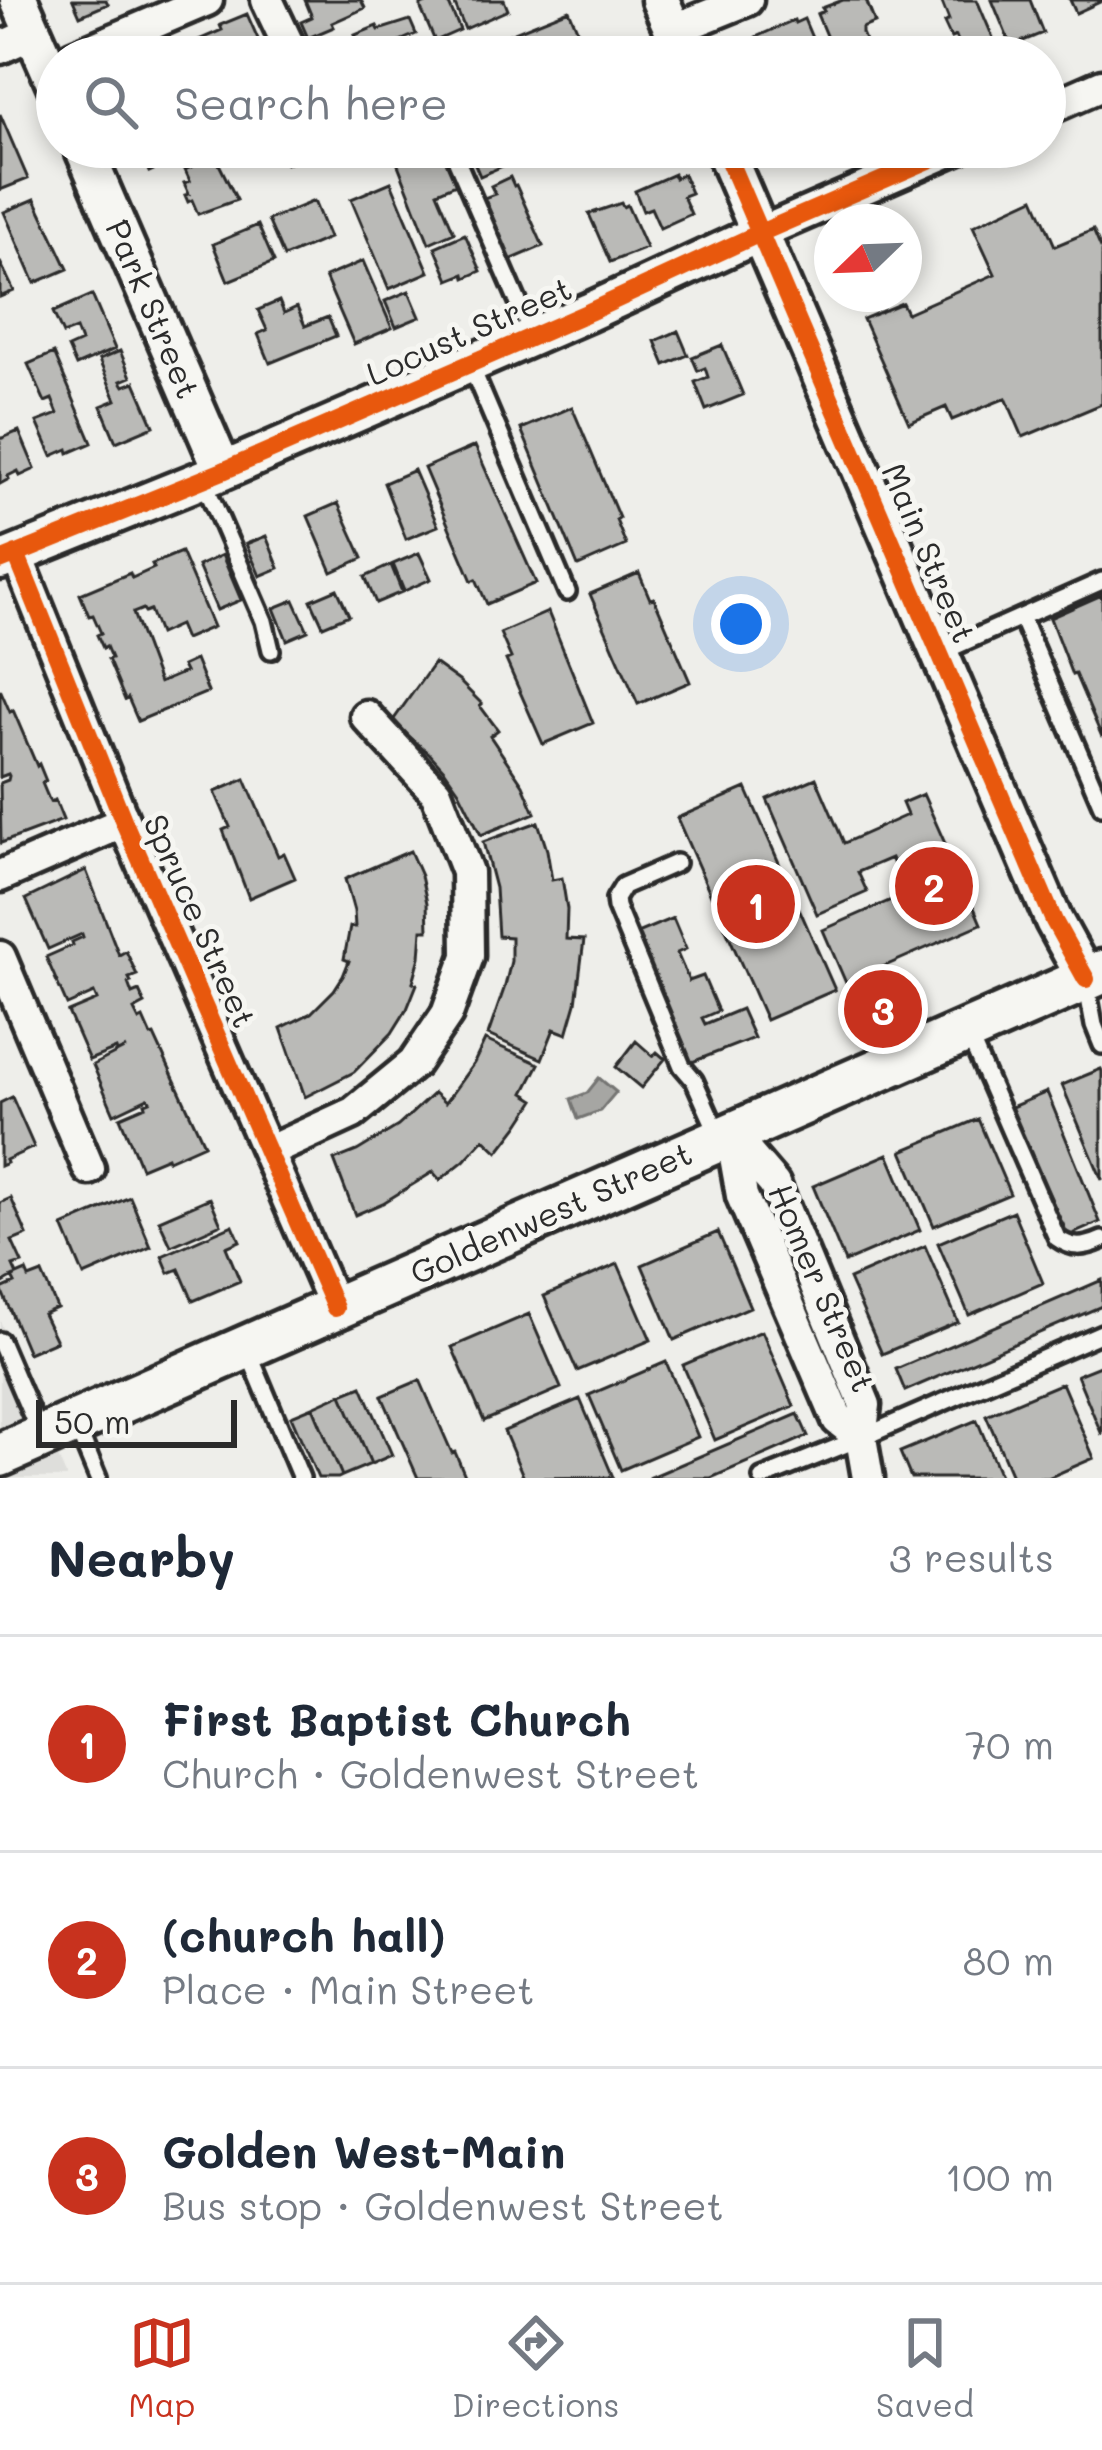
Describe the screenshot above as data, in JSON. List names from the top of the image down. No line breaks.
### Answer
{"streets":{"main road":["Goldenwest Street"],"street":["Park Street","Locust Street","Main Street","Spruce Street","Homer Street"]},"crossings":[["Park Street","Locust Street"],["Locust Street","Main Street"],["Locust Street","Spruce Street"],["Main Street","Goldenwest Street"],["Spruce Street","Goldenwest Street"],["Goldenwest Street","Homer Street"]],"scale_bar":"50 m","north":"bottom left","page":{"search":"Search here","pins":["2","1","3"],"scale":"50 m","heading":["Nearby","3 results"],"list":[{"mark":"1","name":"First Baptist Church","note":"Church · Goldenwest Street","value":"70 m"},{"mark":"2","name":"(church hall)","note":"Place · Main Street","value":"80 m"},{"mark":"3","name":"Golden West-Main","note":"Bus stop · Goldenwest Street","value":"100 m"}],"nav":["Map","Directions","Saved"]}}
